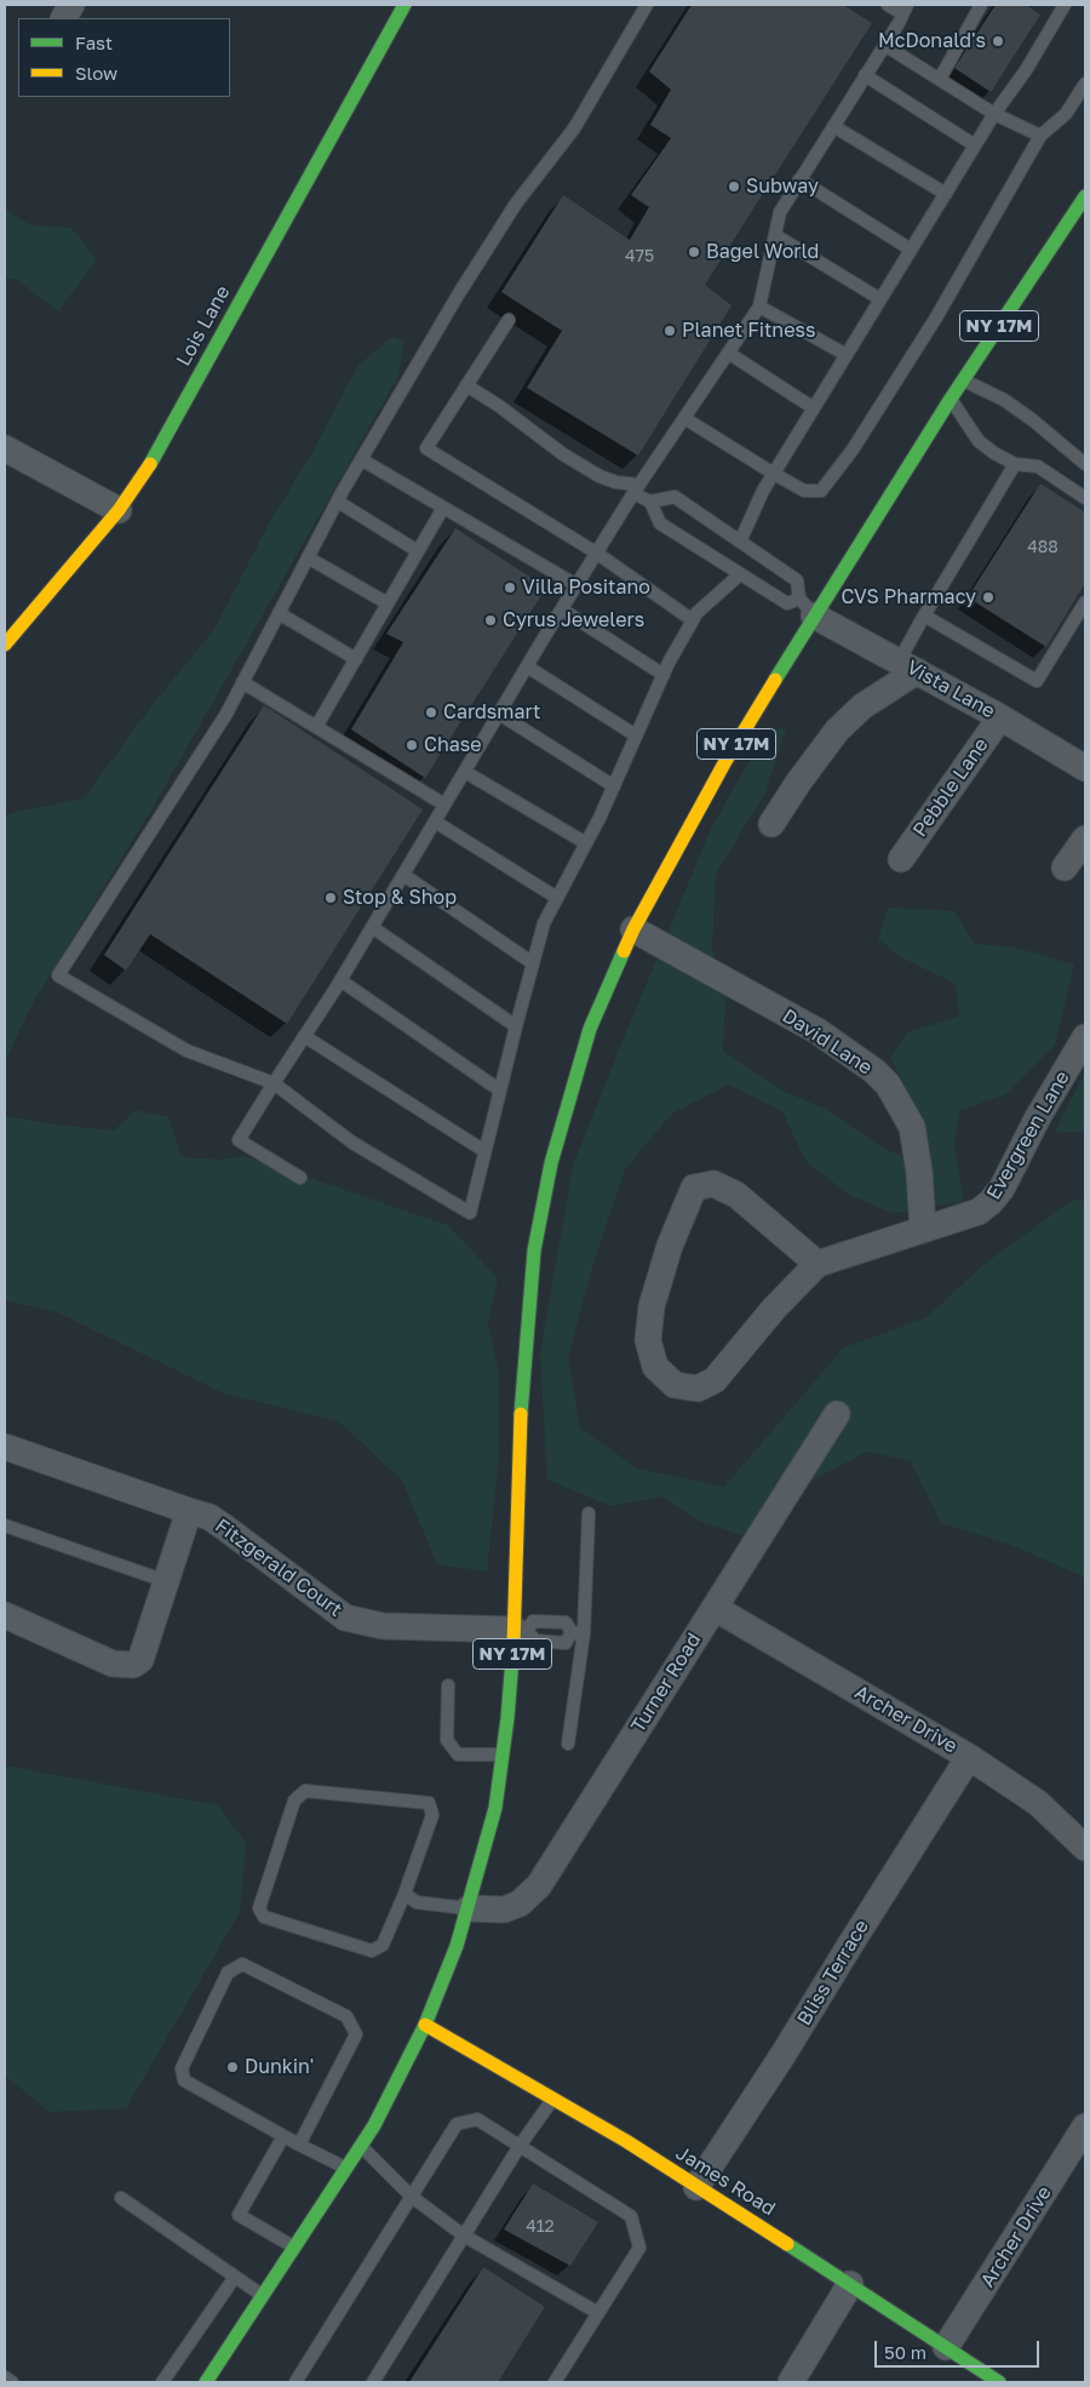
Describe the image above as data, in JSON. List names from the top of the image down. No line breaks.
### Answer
{"streets":{"main road":["Lois Lane","NY 17M","James Road"],"street":["Vista Lane","Pebble Lane","David Lane","Evergreen Lane","Fitzgerald Court","Turner Road","Archer Drive","Bliss Terrace"]},"crossings":[["NY 17M","Vista Lane"],["NY 17M","David Lane"],["NY 17M","Fitzgerald Court"],["NY 17M","Turner Road"],["NY 17M","James Road"],["Vista Lane","Pebble Lane"],["David Lane","Evergreen Lane"],["Turner Road","Archer Drive"],["Archer Drive","Bliss Terrace"],["Archer Drive","James Road"],["Bliss Terrace","James Road"]],"places":["McDonald's","Subway","Bagel World","Planet Fitness","Villa Positano","CVS Pharmacy","Cyrus Jewelers","Cardsmart","Chase","Stop & Shop","Dunkin'"],"house_numbers":["475","488","412"],"legend":["Fast","Slow"],"scale_bar":"50 m"}
